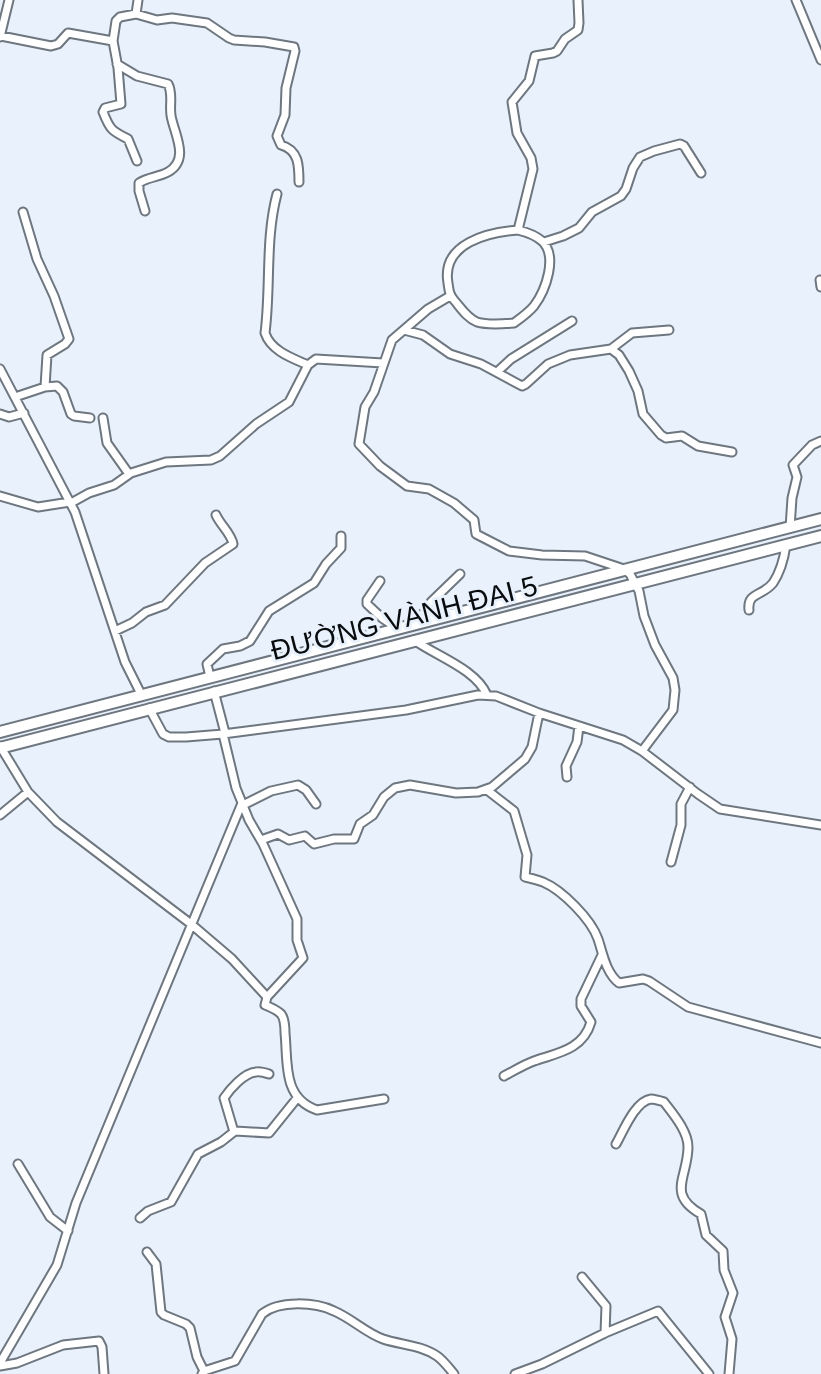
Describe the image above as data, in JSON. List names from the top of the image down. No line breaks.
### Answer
{"streets":{"main road":["ĐƯỜNG VÀNH ĐAI 5"]}}
